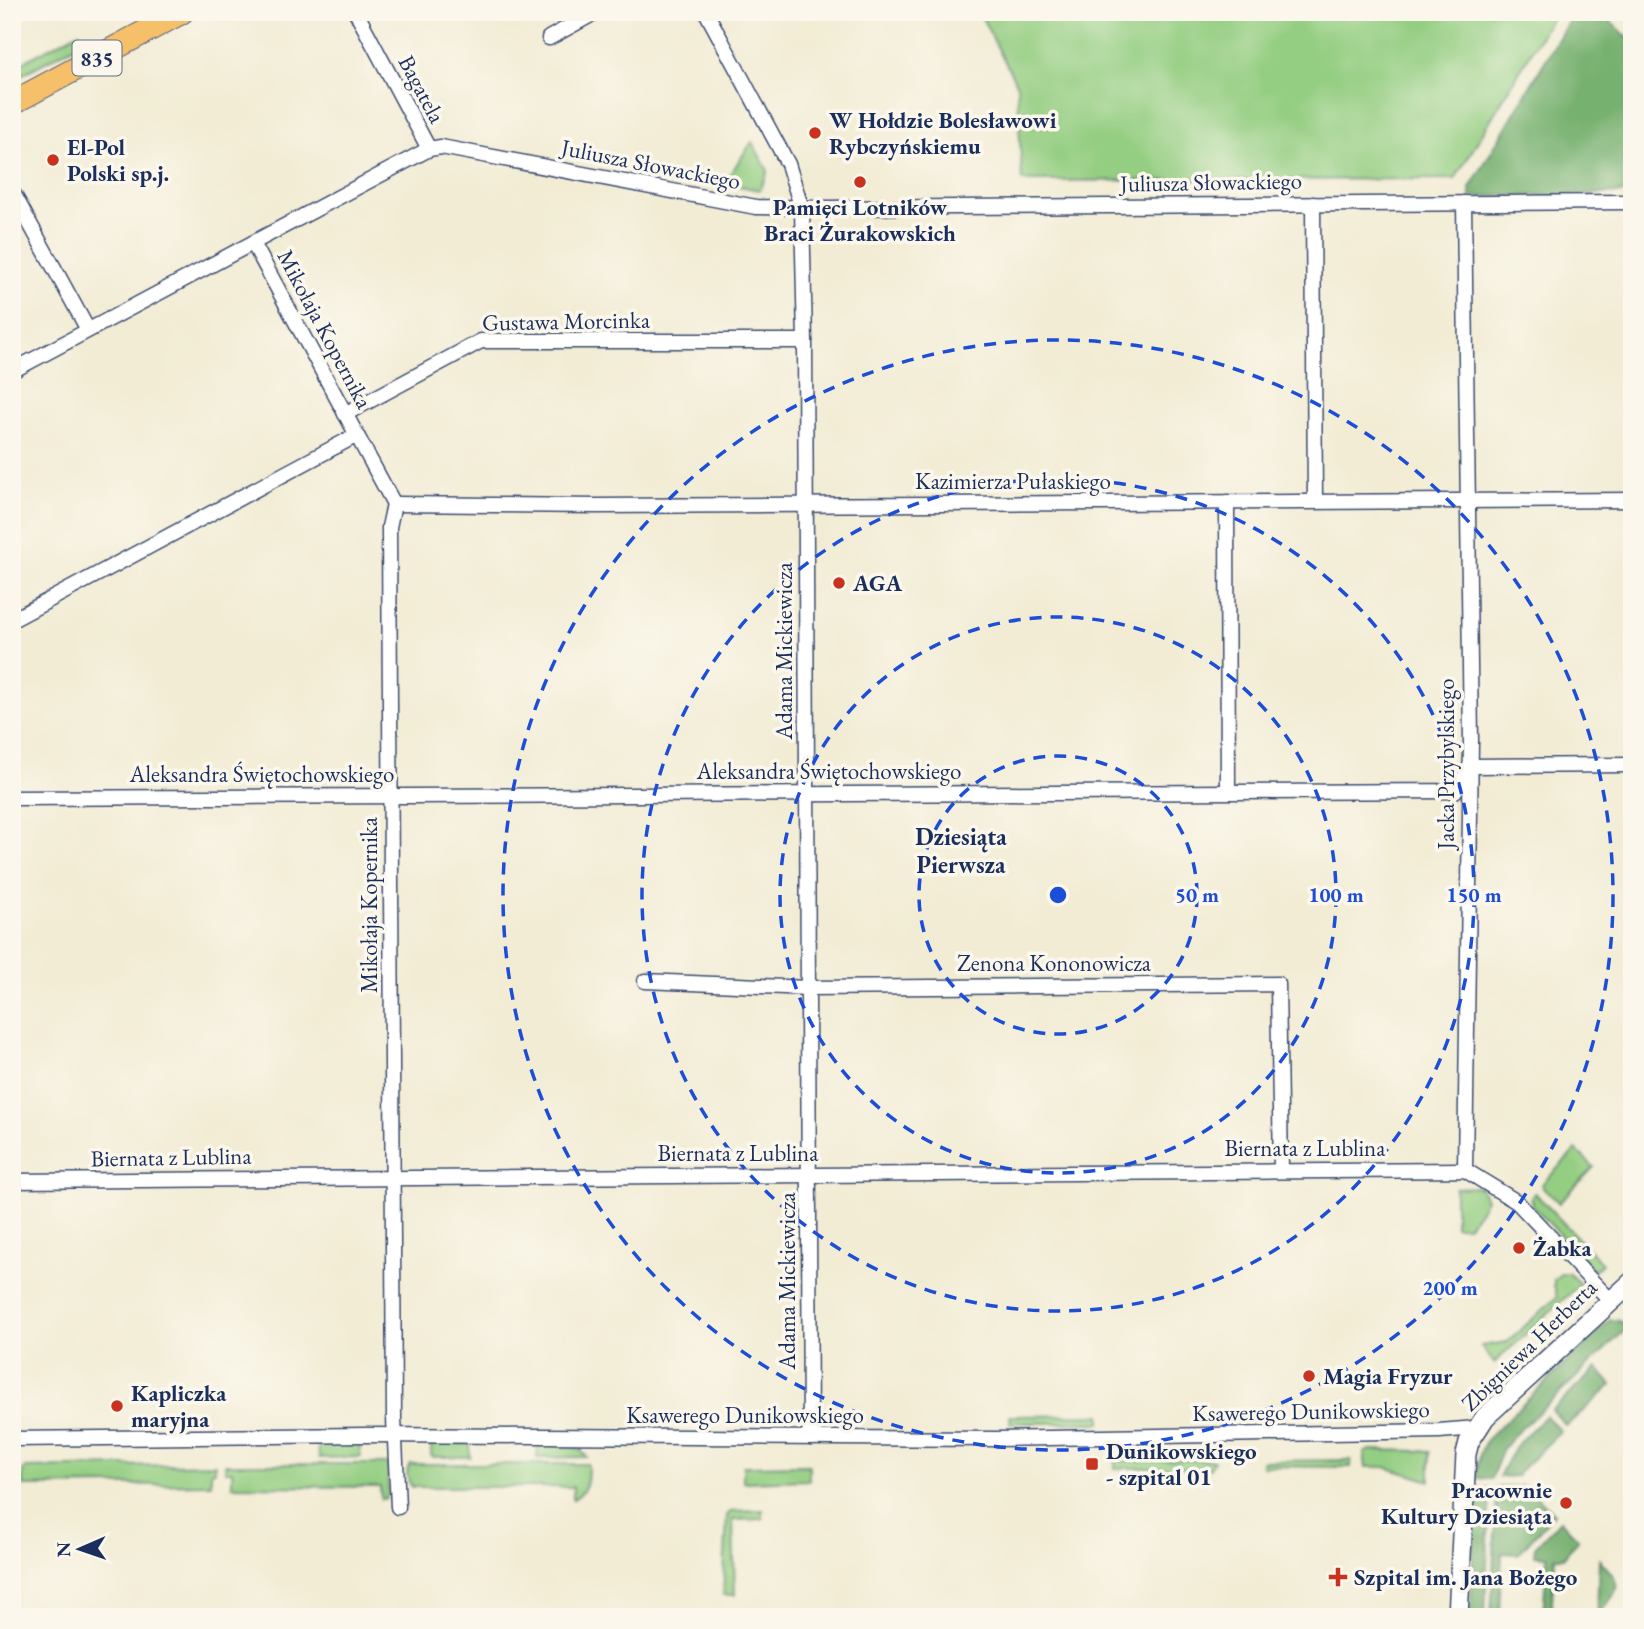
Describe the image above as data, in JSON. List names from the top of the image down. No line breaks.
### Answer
{"streets":{"main road":["835"],"street":["Bagatela","Juliusza Słowackiego","Gustawa Morcinka","Mikołaja Kopernika","Kazimierza Pułaskiego","Adama Mickiewicza","Jacka Przybylskiego","Aleksandra Świętochowskiego","Zenona Kononowicza","Biernata z Lublina","Zbigniewa Herberta","Ksawerego Dunikowskiego"]},"crossings":[["Bagatela","Juliusza Słowackiego"],["Juliusza Słowackiego","Adama Mickiewicza"],["Juliusza Słowackiego","Jacka Przybylskiego"],["Gustawa Morcinka","Mikołaja Kopernika"],["Gustawa Morcinka","Adama Mickiewicza"],["Mikołaja Kopernika","Kazimierza Pułaskiego"],["Mikołaja Kopernika","Aleksandra Świętochowskiego"],["Mikołaja Kopernika","Biernata z Lublina"],["Mikołaja Kopernika","Ksawerego Dunikowskiego"],["Kazimierza Pułaskiego","Adama Mickiewicza"],["Kazimierza Pułaskiego","Jacka Przybylskiego"],["Adama Mickiewicza","Aleksandra Świętochowskiego"],["Adama Mickiewicza","Zenona Kononowicza"],["Adama Mickiewicza","Biernata z Lublina"],["Adama Mickiewicza","Ksawerego Dunikowskiego"],["Jacka Przybylskiego","Aleksandra Świętochowskiego"],["Jacka Przybylskiego","Biernata z Lublina"],["Zenona Kononowicza","Biernata z Lublina"],["Zbigniewa Herberta","Ksawerego Dunikowskiego"]],"districts":["Dziesiąta Pierwsza"],"places":{"other":["W Hołdzie Bolesławowi Rybczyńskiemu","El-Pol Polski sp.j.","Pamięci Lotników Braci Żurakowskich","AGA","Żabka","Magia Fryzur","Kapliczka maryjna","Pracownie Kultury Dziesiąta"],"transit":["Dunikowskiego - szpital 01"],"health":["Szpital im. Jana Bożego"]},"north":"left","rings":["50 m","100 m","150 m","200 m"]}
